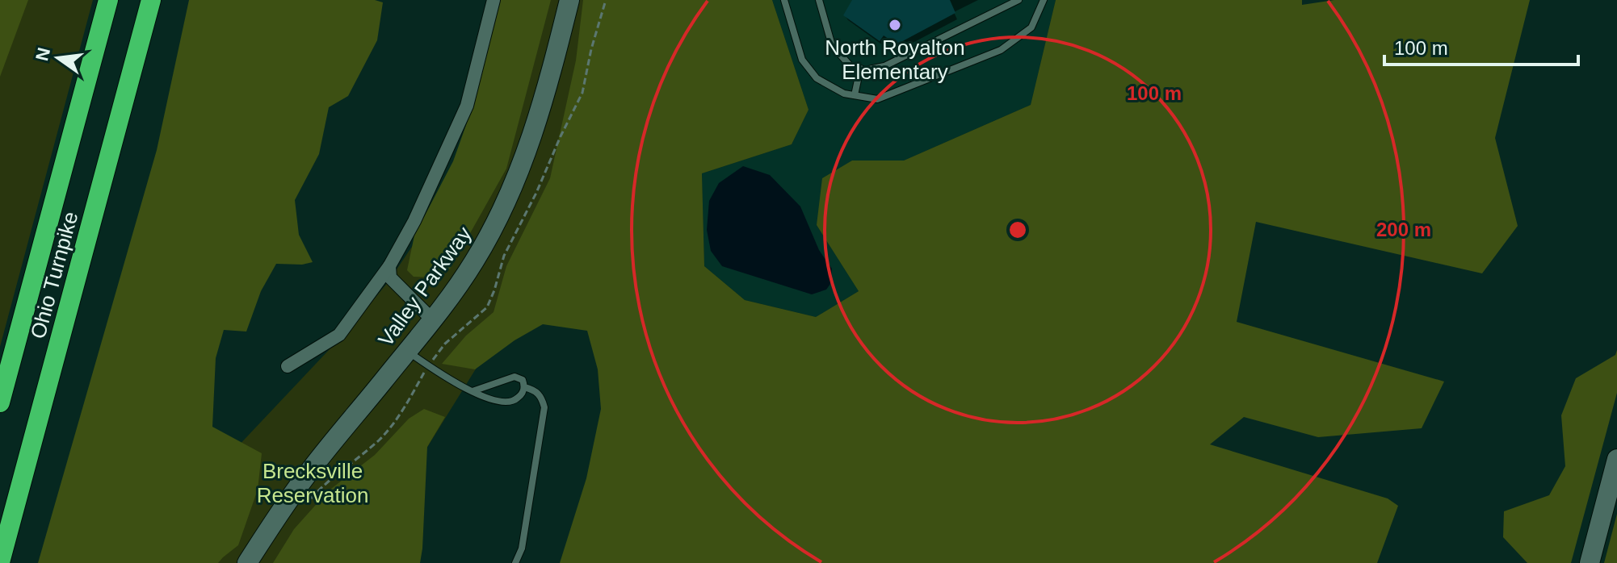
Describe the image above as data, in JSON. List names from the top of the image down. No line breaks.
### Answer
{"streets":{"highway":["Ohio Turnpike"],"street":["Valley Parkway"]},"parks":["Brecksville Reservation"],"places":["North Royalton Elementary"],"scale_bar":"100 m","north":"left","rings":["100 m","200 m"]}
